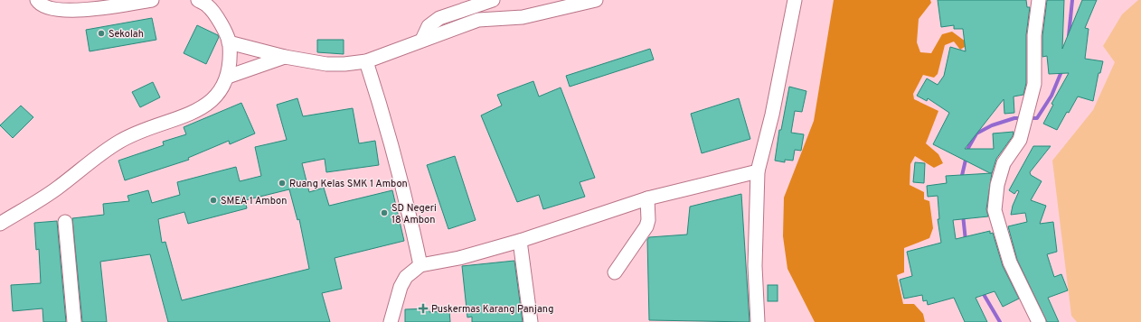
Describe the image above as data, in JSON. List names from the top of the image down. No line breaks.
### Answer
{"places":{"other":["Sekolah","Ruang Kelas SMK 1 Ambon","SMEA 1 Ambon","SD Negeri 18 Ambon"],"health":["Puskermas Karang Panjang"]}}
